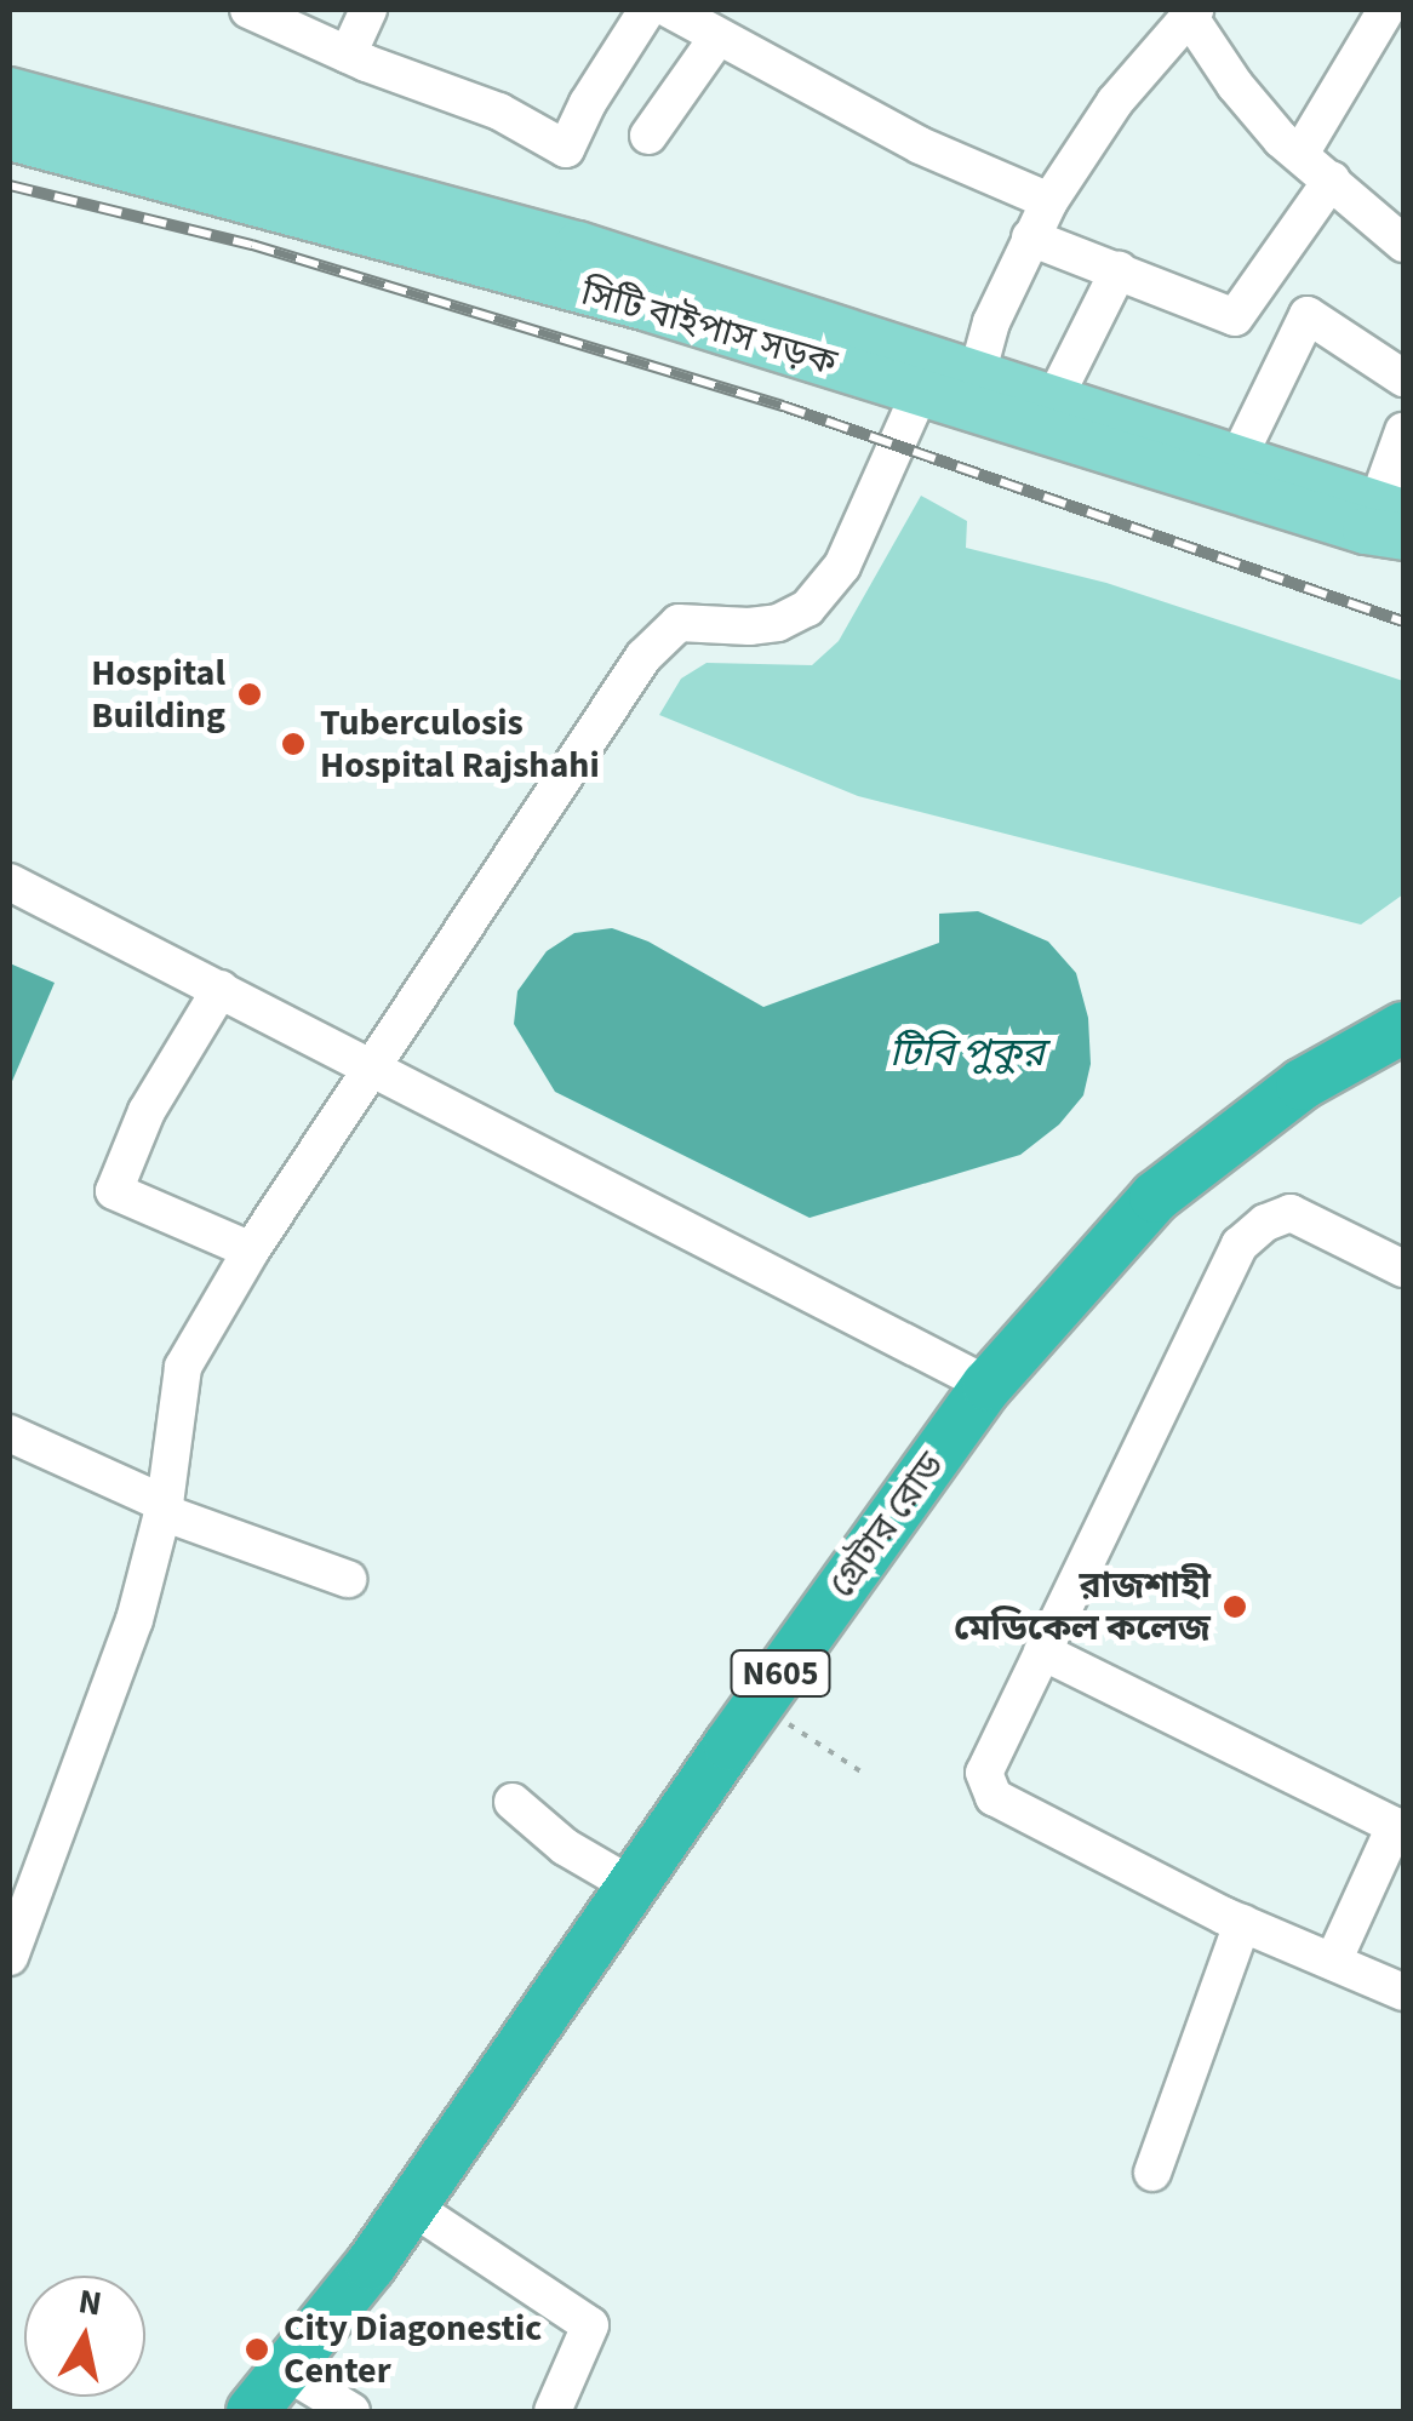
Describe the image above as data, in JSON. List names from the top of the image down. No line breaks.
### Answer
{"streets":{"highway":["গ্রেটার রোড","N605"],"main road":["সিটি বাইপাস সড়ক"]},"water":["টিবি পুকুর"],"places":["Hospital Building","Tuberculosis Hospital Rajshahi","রাজশাহী মেডিকেল কলেজ","City Diagonestic Center"],"north":"top"}
